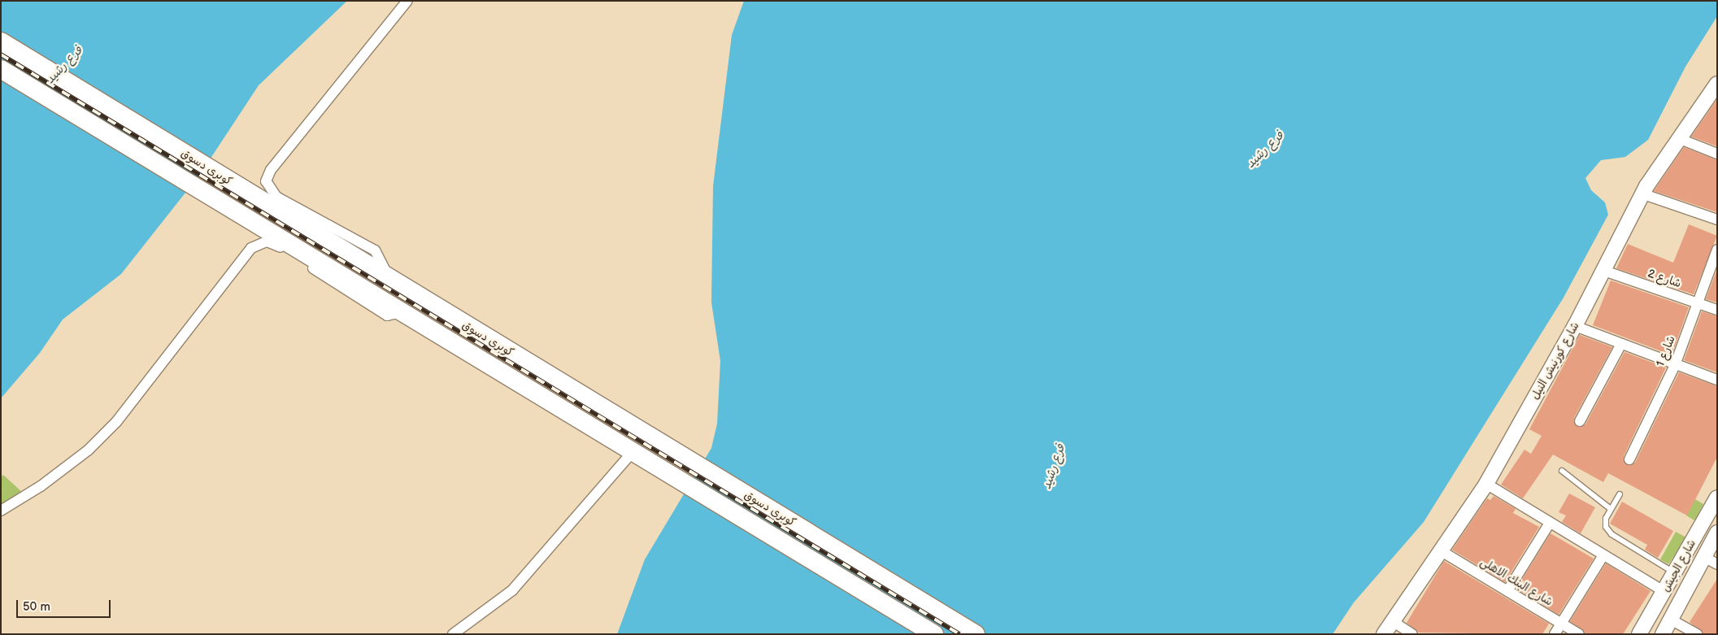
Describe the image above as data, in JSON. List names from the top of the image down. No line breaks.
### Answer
{"streets":{"highway":["كوبرى دسوق"],"main road":["شارع كورنيش النيل","شارع الجيش"],"street":["شارع 2","شارع 1","شارع البنك الاهلى"]},"crossings":[["شارع 2","شارع 1"],["شارع 2","شارع كورنيش النيل"],["شارع كورنيش النيل","شارع البنك الاهلى"]],"water":["فرع رشيد"],"scale_bar":"50 m"}
